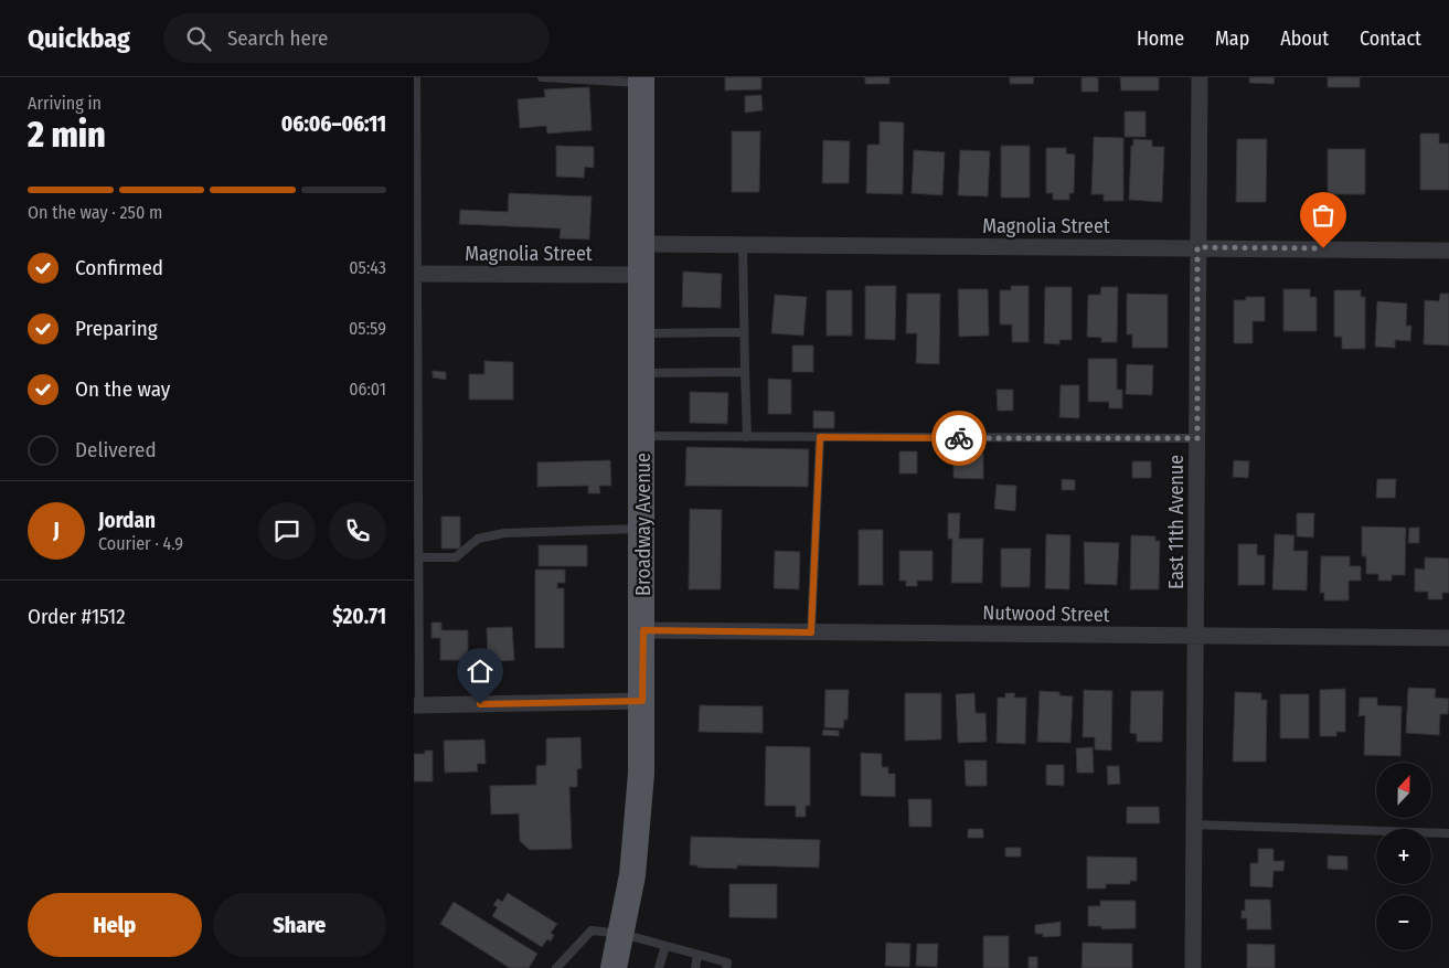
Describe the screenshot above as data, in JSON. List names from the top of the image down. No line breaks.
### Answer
{"streets":{"main road":["Broadway Avenue"],"street":["Magnolia Street","East 11th Avenue","Nutwood Street"]},"crossings":[["Magnolia Street","East 11th Avenue"],["Magnolia Street","Broadway Avenue"],["East 11th Avenue","Nutwood Street"],["Broadway Avenue","Nutwood Street"]],"north":"top","page":{"header":"Quickbag","search":"Search here","nav":["Home","Map","About","Contact"],"heading":["2 min","Arriving in","06:06–06:11"],"panel":["Jordan","Courier · 4.9","Order #1512","$20.71"],"bar":"On the way · 250 m","list":[["Confirmed","05:43"],["Preparing","05:59"],["On the way","06:01"],"Delivered"],"round":"J","map_buttons":["+","−"],"buttons":["Help","Share"]}}
